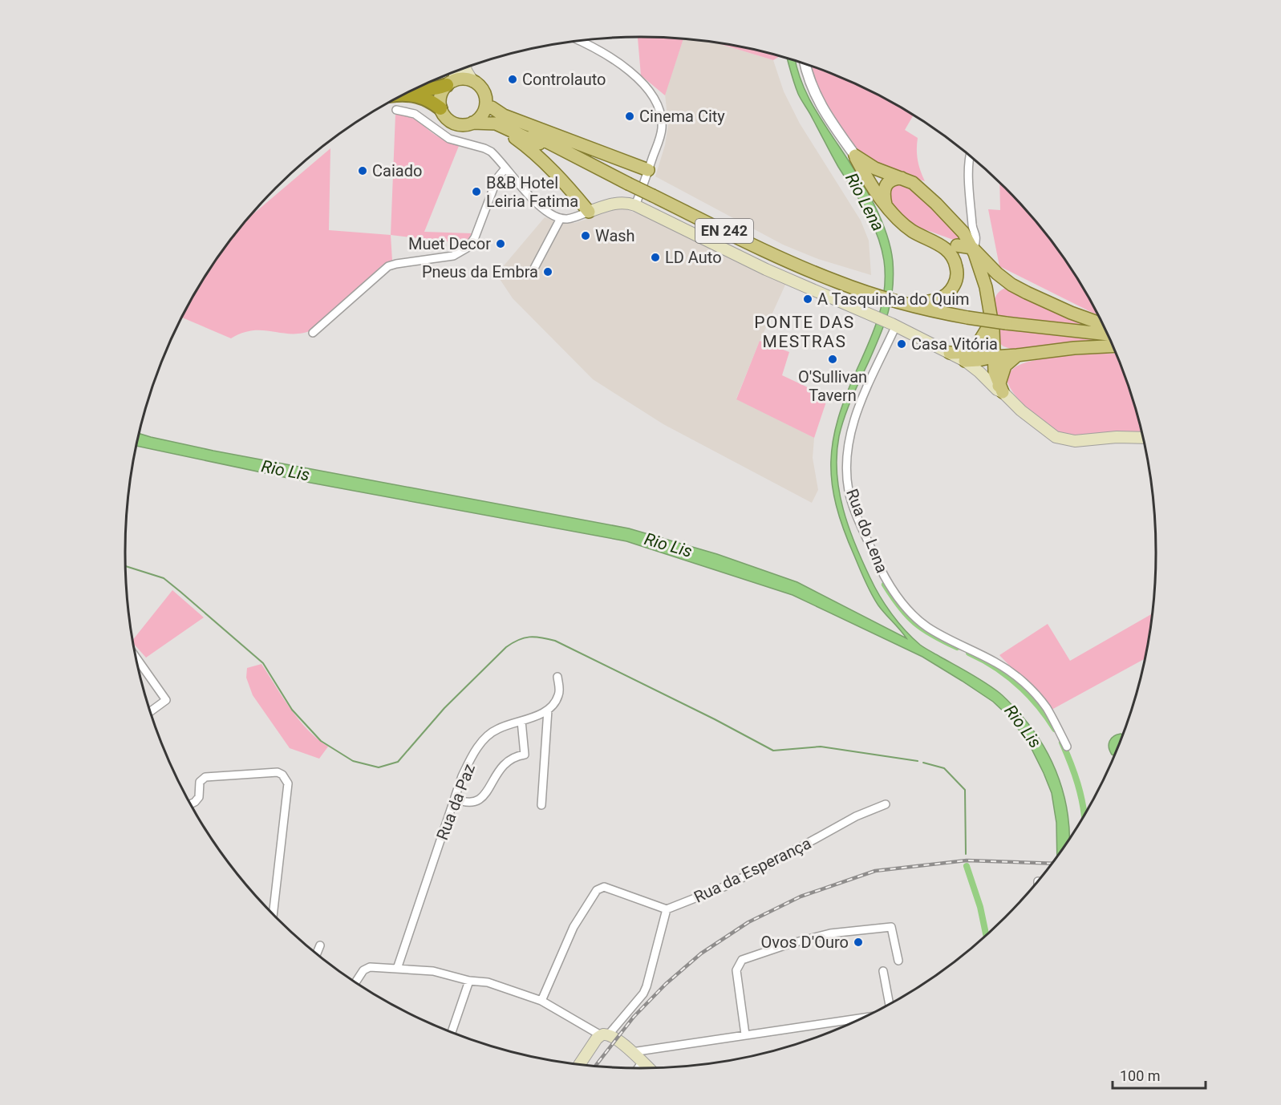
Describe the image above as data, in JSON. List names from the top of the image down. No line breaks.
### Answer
{"streets":{"main road":["EN 242"],"street":["Rua do Lena","Rua da Paz","Rua da Esperança"]},"crossings":[["EN 242","Rua do Lena"]],"districts":["PONTE DAS MESTRAS"],"water":["Rio Lena","Rio Lis"],"places":["Controlauto","Cinema City","Caiado","B&B Hotel Leiria Fatima","Wash","Muet Decor","LD Auto","Pneus da Embra","A Tasquinha do Quim","Casa Vitória","O'Sullivan Tavern","Ovos D'Ouro"],"scale_bar":"100 m"}
